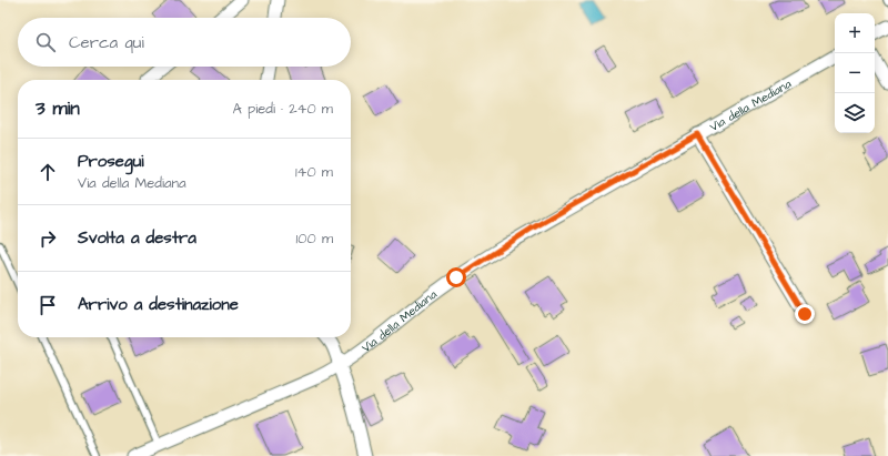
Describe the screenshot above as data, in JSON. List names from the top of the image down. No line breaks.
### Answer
{"streets":{"street":["Via della Mediana"]},"page":{"map_buttons":["+","−"],"search":"Cerca qui","heading":["3 min","A piedi · 240 m"],"list":[["Prosegui","Via della Mediana","140 m"],["Svolta a destra","100 m"],"Arrivo a destinazione"]}}
